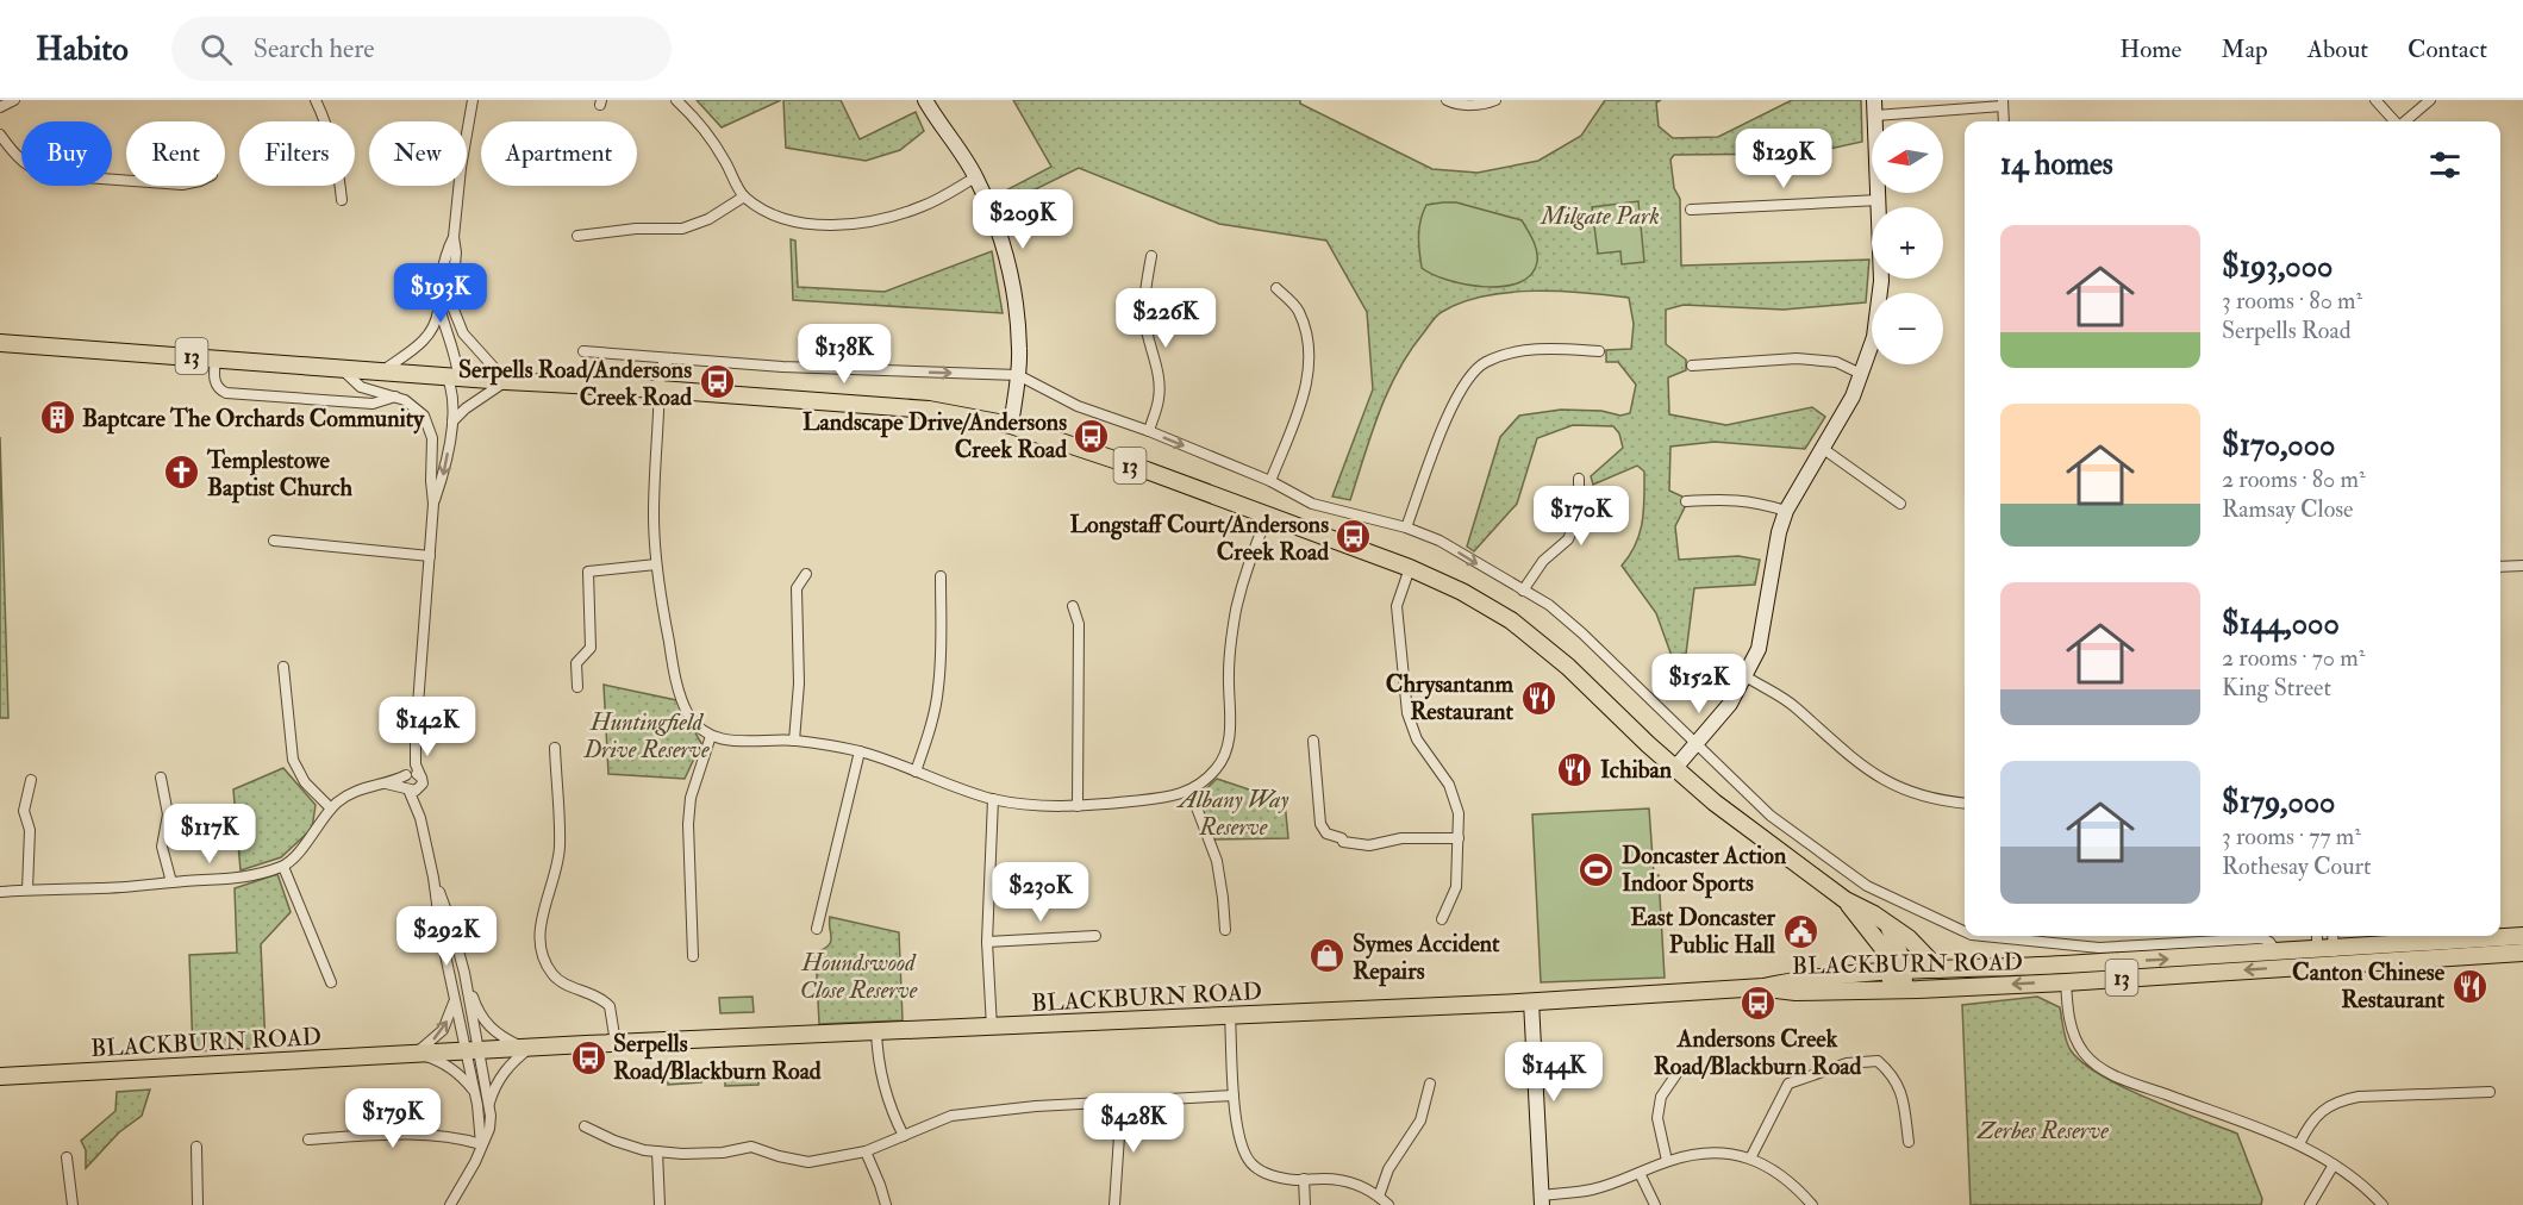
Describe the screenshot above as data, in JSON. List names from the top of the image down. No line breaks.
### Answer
{"streets":{"main road":["13","BLACKBURN ROAD"]},"crossings":[["13","BLACKBURN ROAD"]],"parks":["Milgate Park","Huntingfield Drive Reserve","Albany Way Reserve","Houndswood Close Reserve","Zerbes Reserve"],"places":{"bus stop":["Serpells Road/Andersons Creek Road","Landscape Drive/Andersons Creek Road","Longstaff Court/Andersons Creek Road","Andersons Creek Road/Blackburn Road","Serpells Road/Blackburn Road"],"building":["Baptcare The Orchards Community"],"church":["Templestowe Baptist Church"],"restaurant":["Chrysantanm Restaurant","Ichiban","Canton Chinese Restaurant"],"sports":["Doncaster Action Indoor Sports"],"public building":["East Doncaster Public Hall"],"shop":["Symes Accident Repairs"]},"north":"left","page":{"header":"Habito","search":"Search here","nav":["Home","Map","About","Contact"],"map_buttons":["+","−"],"chip":["Buy","Rent","Filters","New","Apartment"],"heading":"14 homes","price":["$129K","$209K","$193K","$226K","$138K","$170K","$152K","$142K","$117K","$230K","$292K","$144K","$179K","$428K"],"list":[{"name":"$193,000","note":"3 rooms · 80 m² · Serpells Road"},{"name":"$170,000","note":"2 rooms · 80 m² · Ramsay Close"},{"name":"$144,000","note":"2 rooms · 70 m² · King Street"},{"name":"$179,000","note":"3 rooms · 77 m² · Rothesay Court"}]}}
